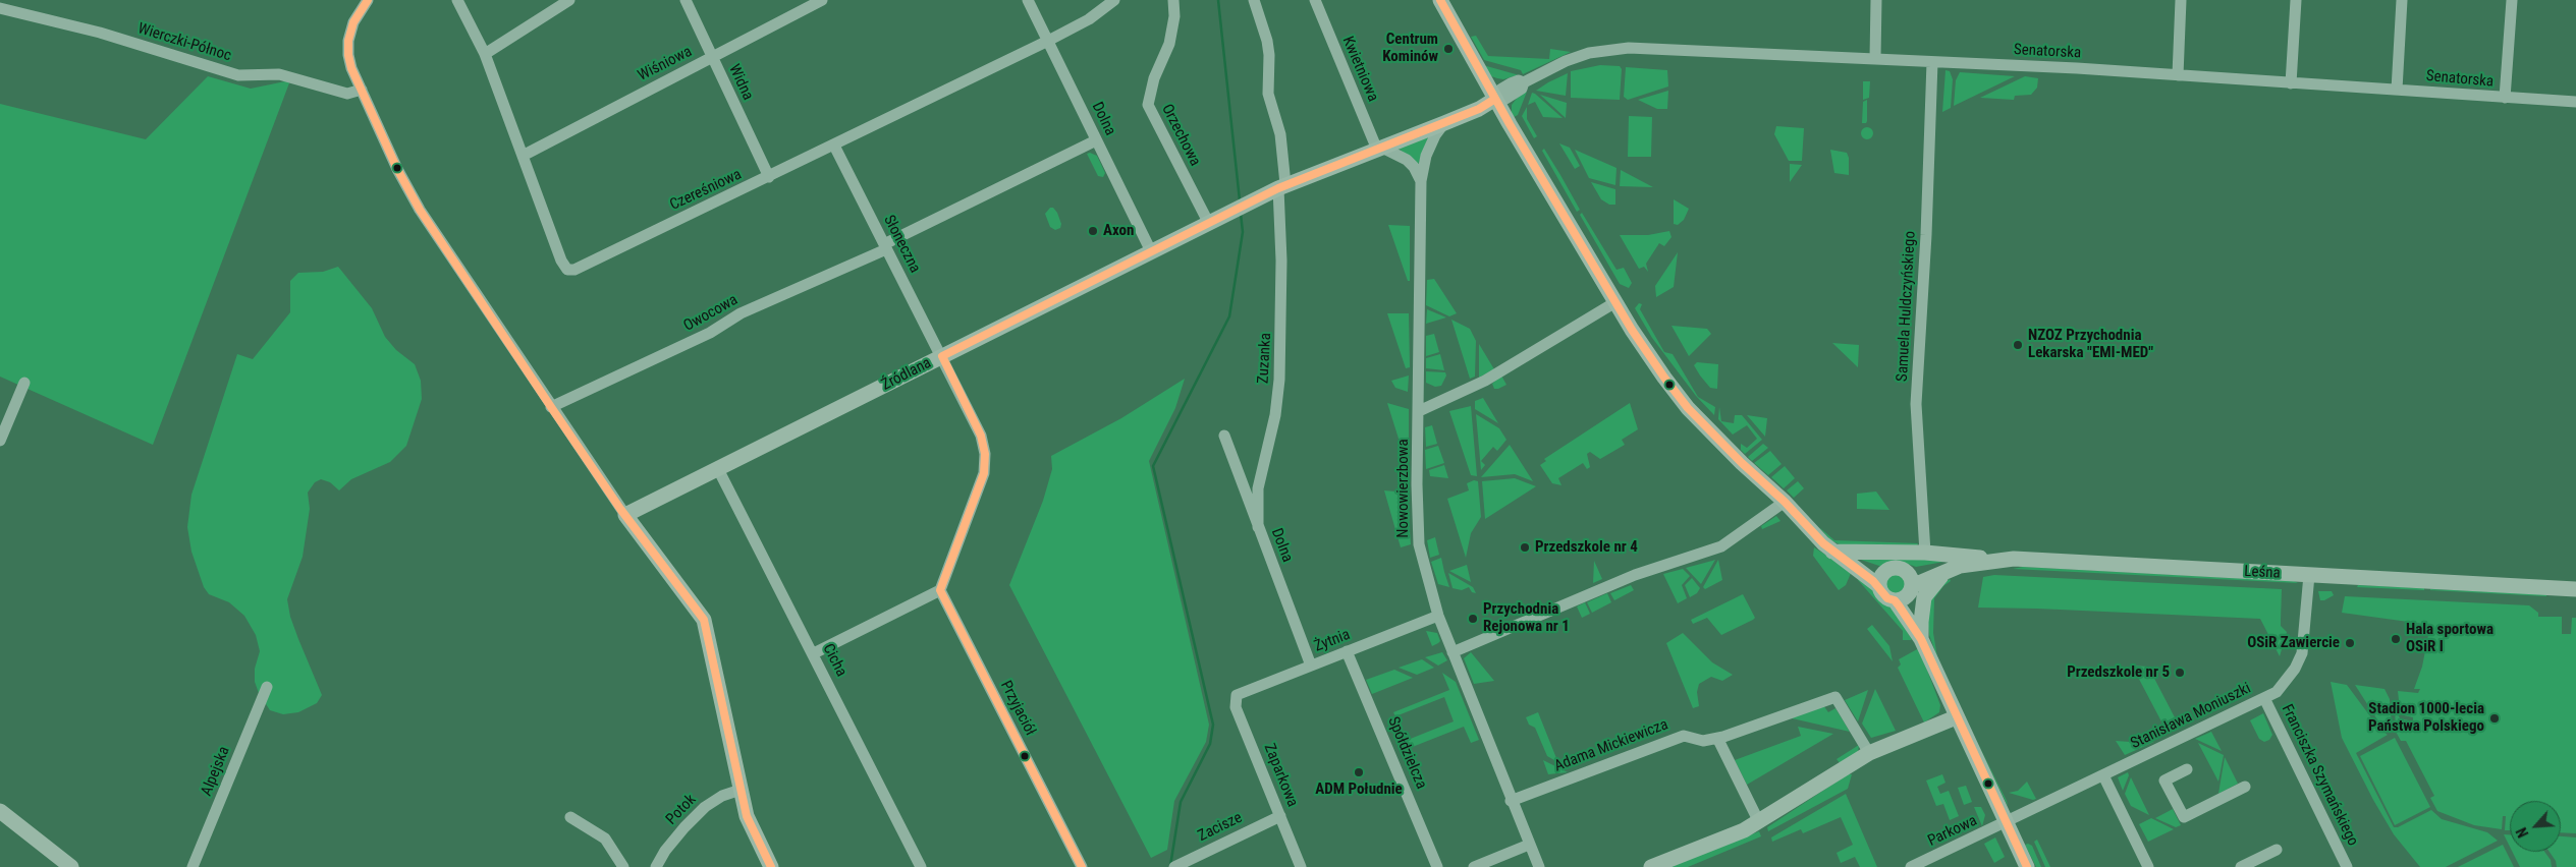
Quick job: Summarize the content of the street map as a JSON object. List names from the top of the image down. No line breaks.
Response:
{"streets":{"street":["Wierczki-Północ","Senatorska","Wiśniowa","Kwietniowa","Widna","Dolna","Orzechowa","Czereśniowa","Słoneczna","Samuela Huldczyńskiego","Owocowa","Zuzanka","Źródlana","Nowowierzbowa","Leśna","Żytnia","Cicha","Przyjaciół","Stanisława Moniuszki","Adama Mickiewicza","Spółdzielcza","Alpejska","Zaparkowa","Franciszka Szymańskiego","Potok","Zacisze","Parkowa"]},"crossings":[["Senatorska","Samuela Huldczyńskiego"],["Senatorska","Źródlana"],["Wiśniowa","Widna"],["Wiśniowa","Czereśniowa"],["Kwietniowa","Źródlana"],["Widna","Czereśniowa"],["Dolna","Czereśniowa"],["Dolna","Owocowa"],["Dolna","Zuzanka"],["Dolna","Źródlana"],["Dolna","Żytnia"],["Orzechowa","Źródlana"],["Czereśniowa","Słoneczna"],["Słoneczna","Owocowa"],["Słoneczna","Źródlana"],["Zuzanka","Źródlana"],["Źródlana","Nowowierzbowa"],["Źródlana","Cicha"],["Nowowierzbowa","Żytnia"],["Nowowierzbowa","Adama Mickiewicza"],["Leśna","Stanisława Moniuszki"],["Żytnia","Spółdzielcza"],["Żytnia","Zaparkowa"],["Stanisława Moniuszki","Franciszka Szymańskiego"],["Stanisława Moniuszki","Parkowa"],["Zaparkowa","Zacisze"]],"places":["Centrum Kominów","Axon","NZOZ Przychodnia Lekarska \"EMI-MED\"","Przedszkole nr 4","Przychodnia Rejonowa nr 1","Hala sportowa OSiR I","OSiR Zawiercie","Przedszkole nr 5","Stadion 1000-lecia Państwa Polskiego","ADM Południe"],"north":"bottom left"}
